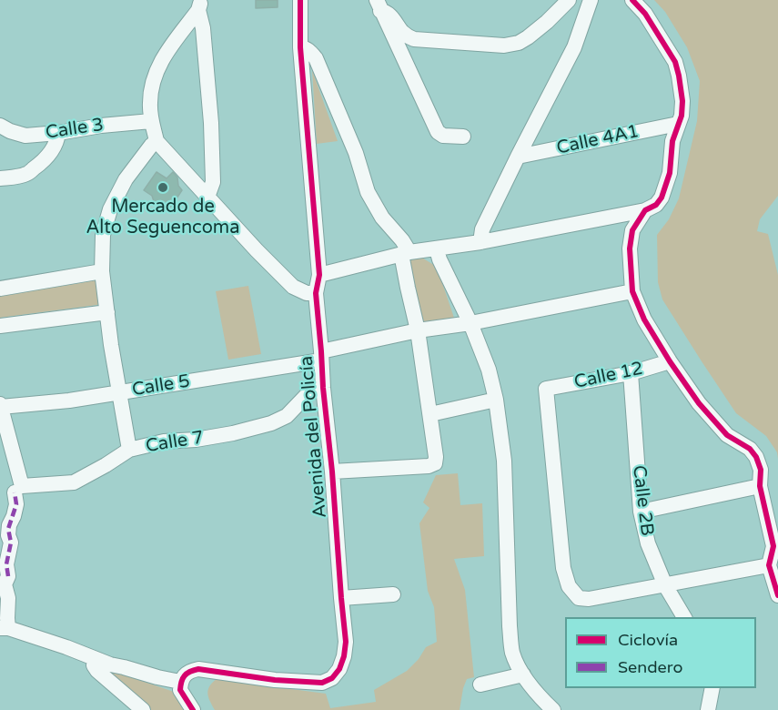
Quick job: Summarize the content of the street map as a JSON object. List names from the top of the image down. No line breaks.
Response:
{"streets":{"street":["Calle 3","Calle 4A1","Calle 12","Calle 5","Avenida del Policía","Calle 7","Calle 2B"]},"crossings":[["Calle 12","Calle 2B"],["Calle 5","Avenida del Policía"],["Avenida del Policía","Calle 7"]],"places":["Mercado de Alto Seguencoma"],"legend":["Ciclovía","Sendero"]}
